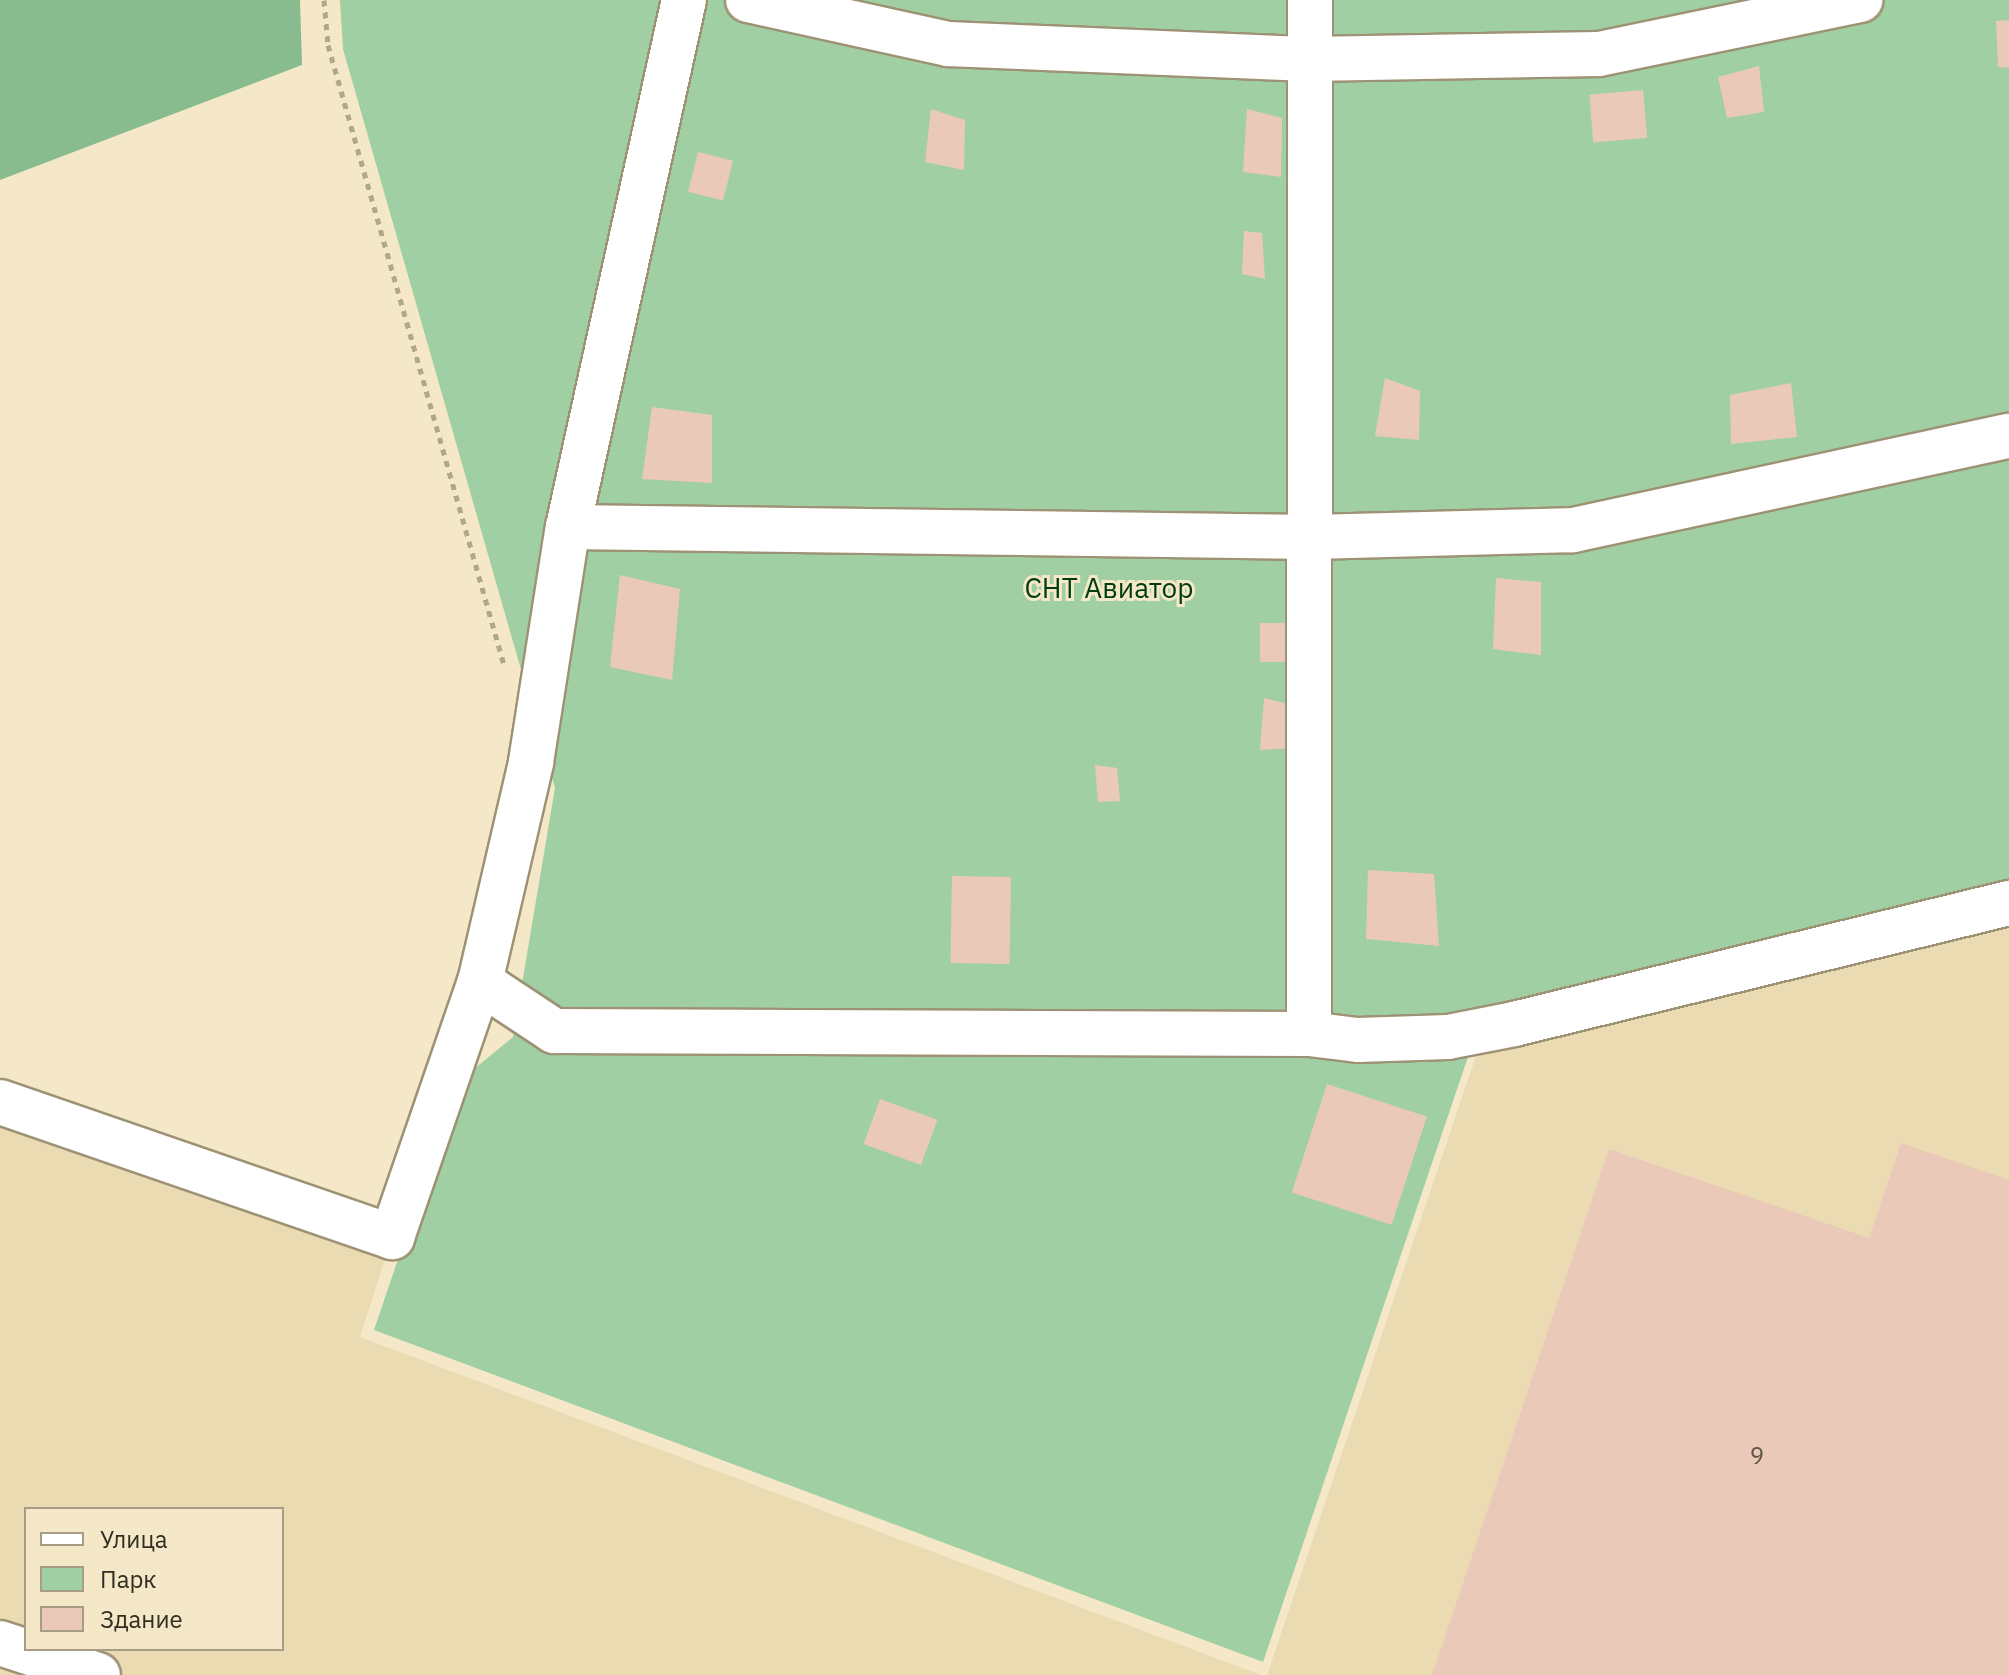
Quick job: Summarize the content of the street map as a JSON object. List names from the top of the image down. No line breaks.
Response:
{"parks":["СНТ Авиатор"],"house_numbers":["9"],"legend":["Улица","Парк","Здание"]}
